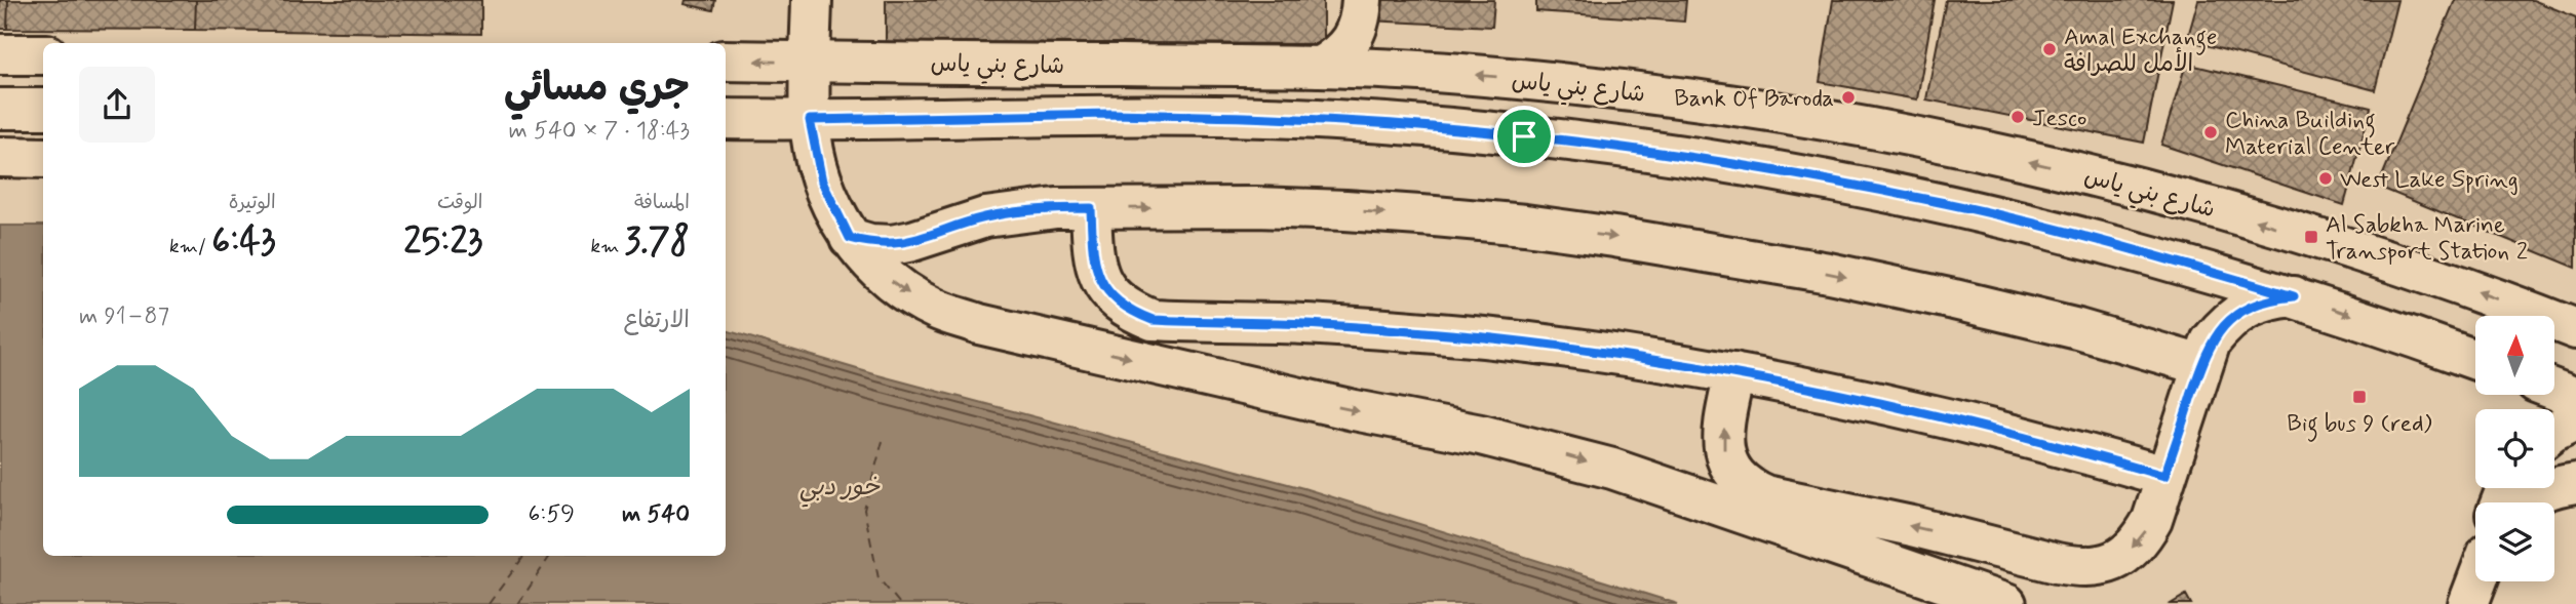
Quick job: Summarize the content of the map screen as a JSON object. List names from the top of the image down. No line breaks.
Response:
{"streets":{"main road":["شارع بني ياس"]},"water":["خور دبي"],"places":{"other":["Amal Exchange الأمل للصرافة","Bank Of Baroda","Jesco","China Building Material Center","West Lake Spring"],"transit":["Al Sabkha Marine Transport Station 2","Big bus 9 (red)"]},"north":"top","page":{"heading":["جري مسائي","18:43 · 7 × 540 m"],"stats":[["المسافة","3.78 km"],["الوقت","25:23"],["الوتيرة","6:43 /km"]],"chart":["الارتفاع","87–91 m"],"list":[{"name":"540 m","note":"6:59"}]}}
